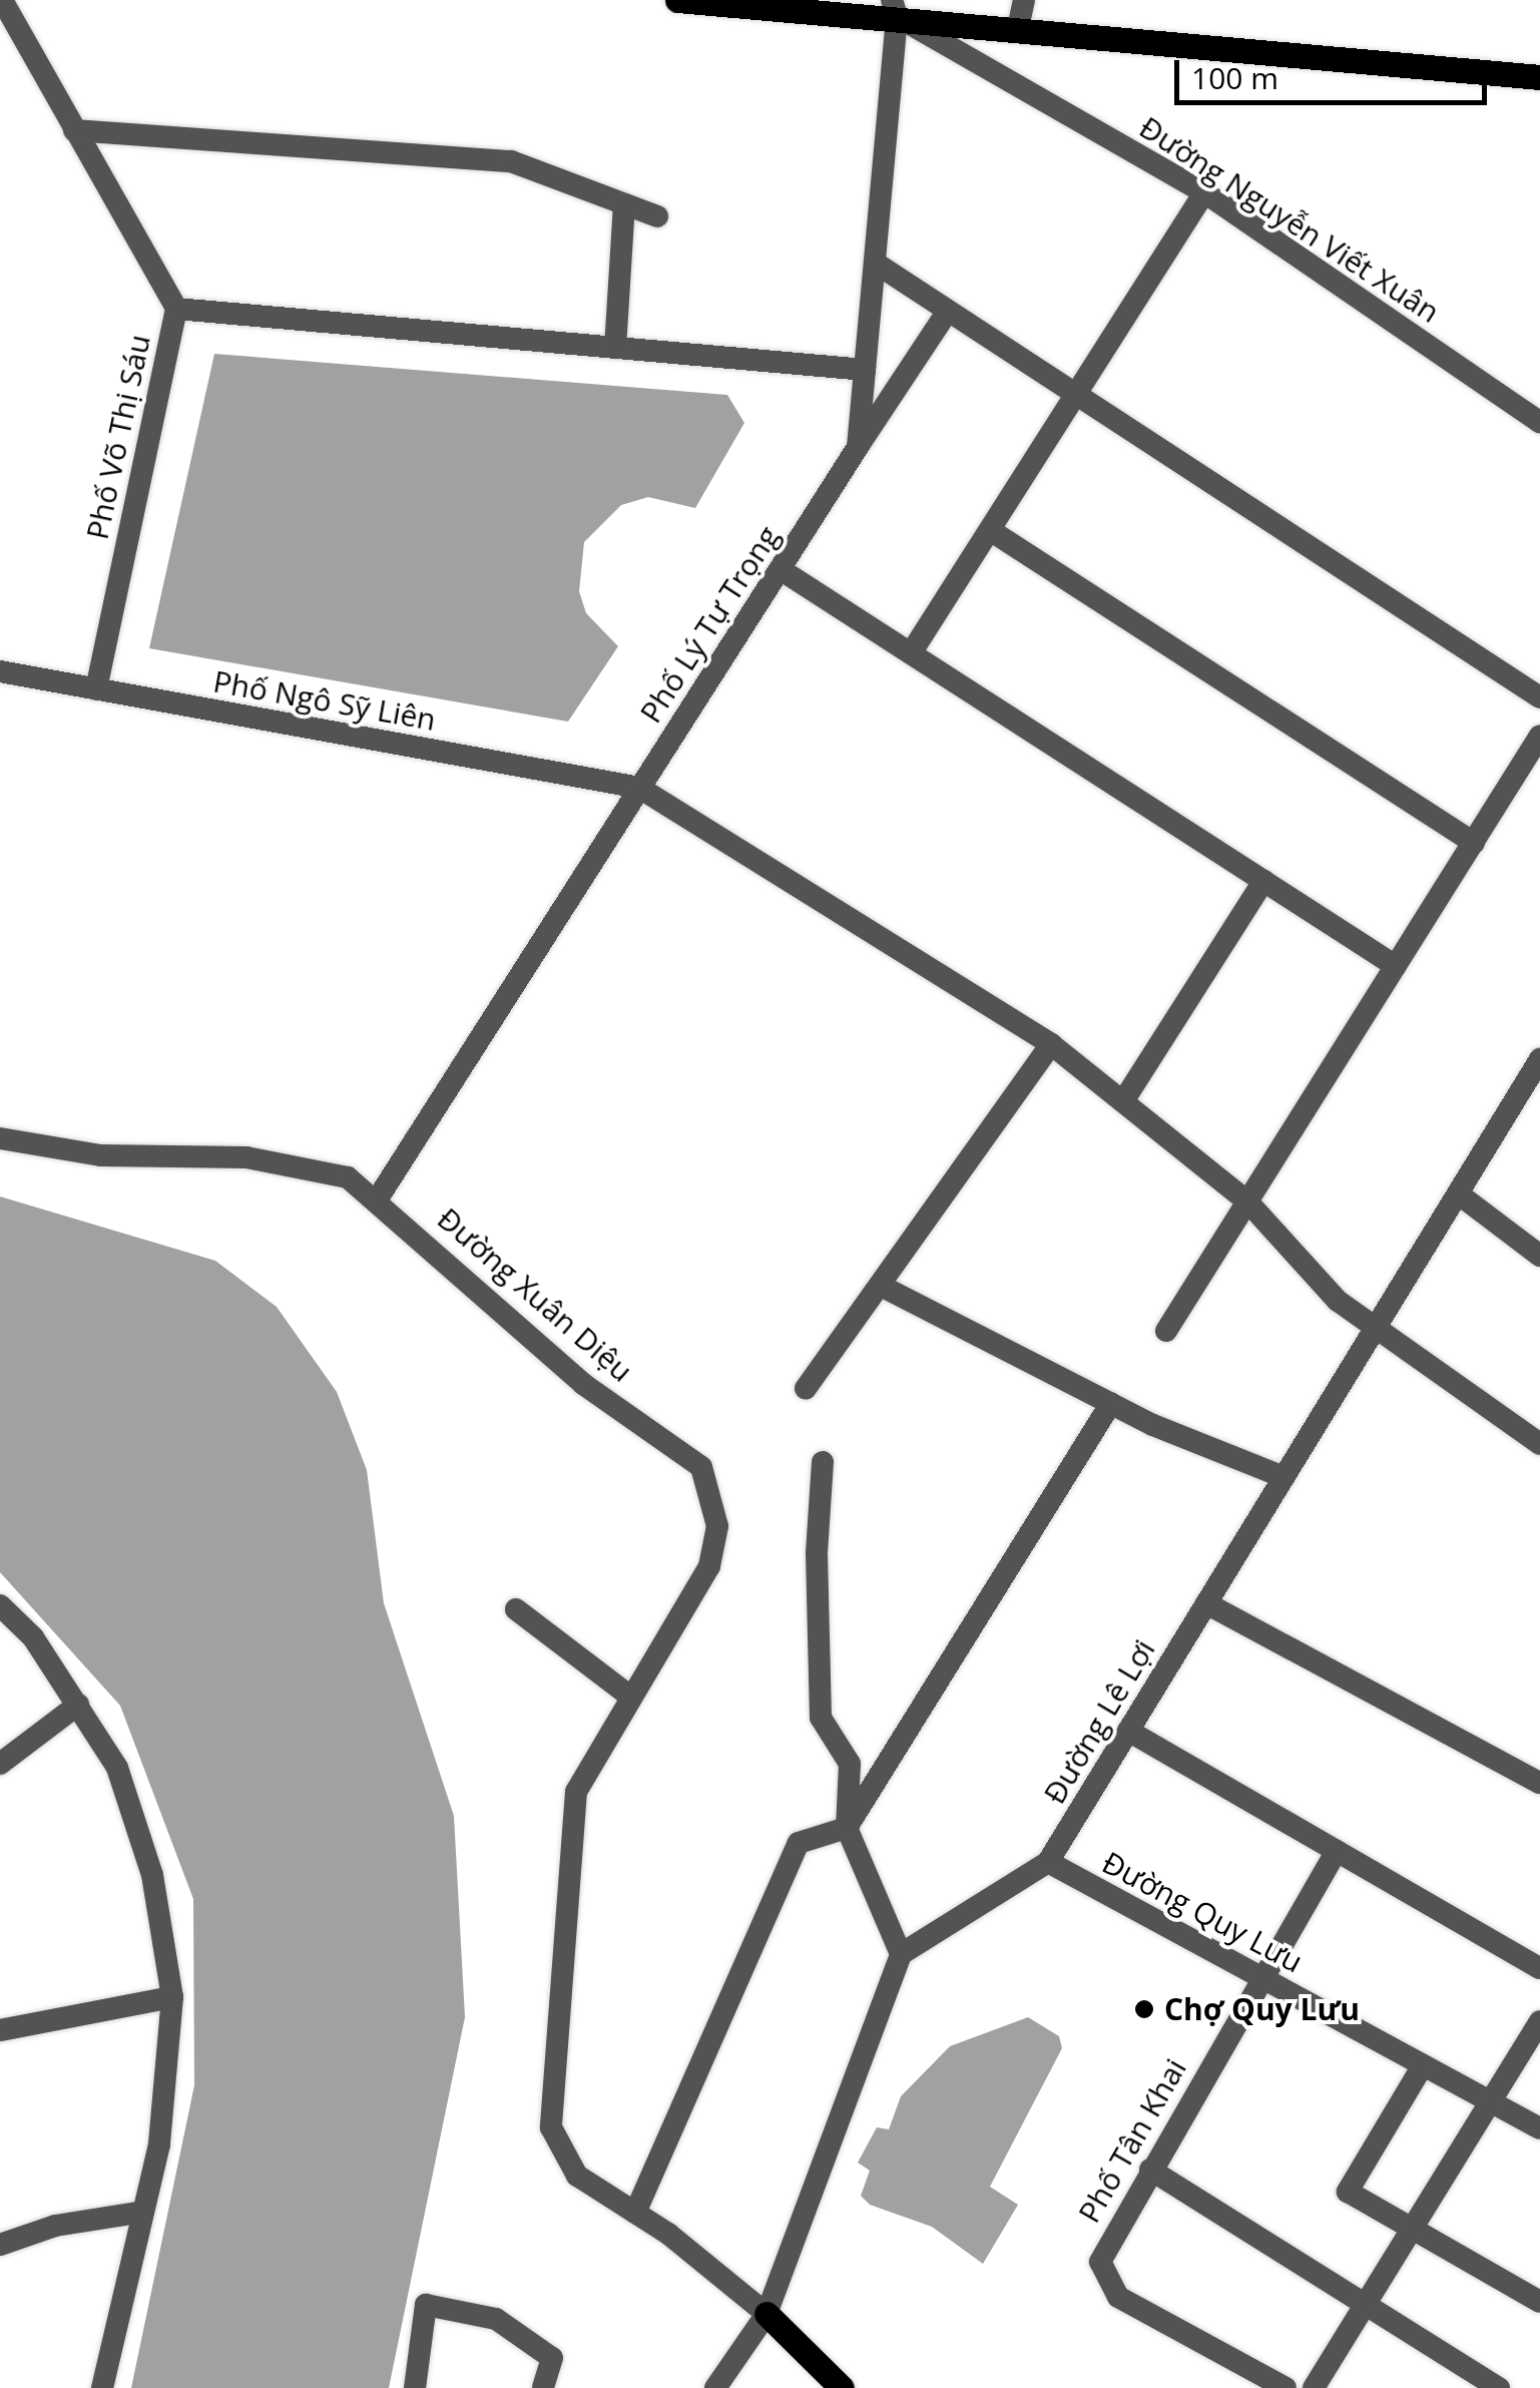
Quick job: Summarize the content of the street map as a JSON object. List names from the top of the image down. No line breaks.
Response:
{"streets":{"street":["Đường Nguyễn Viết Xuân","Phố Võ Thị Sáu","Phố Lý Tự Trọng","Phố Ngô Sỹ Liên","Đường Xuân Diệu","Đường Lê Lợi","Đường Quy Lưu","Phố Tân Khai"]},"crossings":[["Đường Nguyễn Viết Xuân","Phố Lý Tự Trọng"],["Phố Võ Thị Sáu","Phố Ngô Sỹ Liên"],["Phố Lý Tự Trọng","Phố Ngô Sỹ Liên"],["Phố Lý Tự Trọng","Đường Xuân Diệu"],["Đường Lê Lợi","Đường Quy Lưu"],["Đường Quy Lưu","Phố Tân Khai"]],"places":["Chợ Quy Lưu"],"scale_bar":"100 m"}
